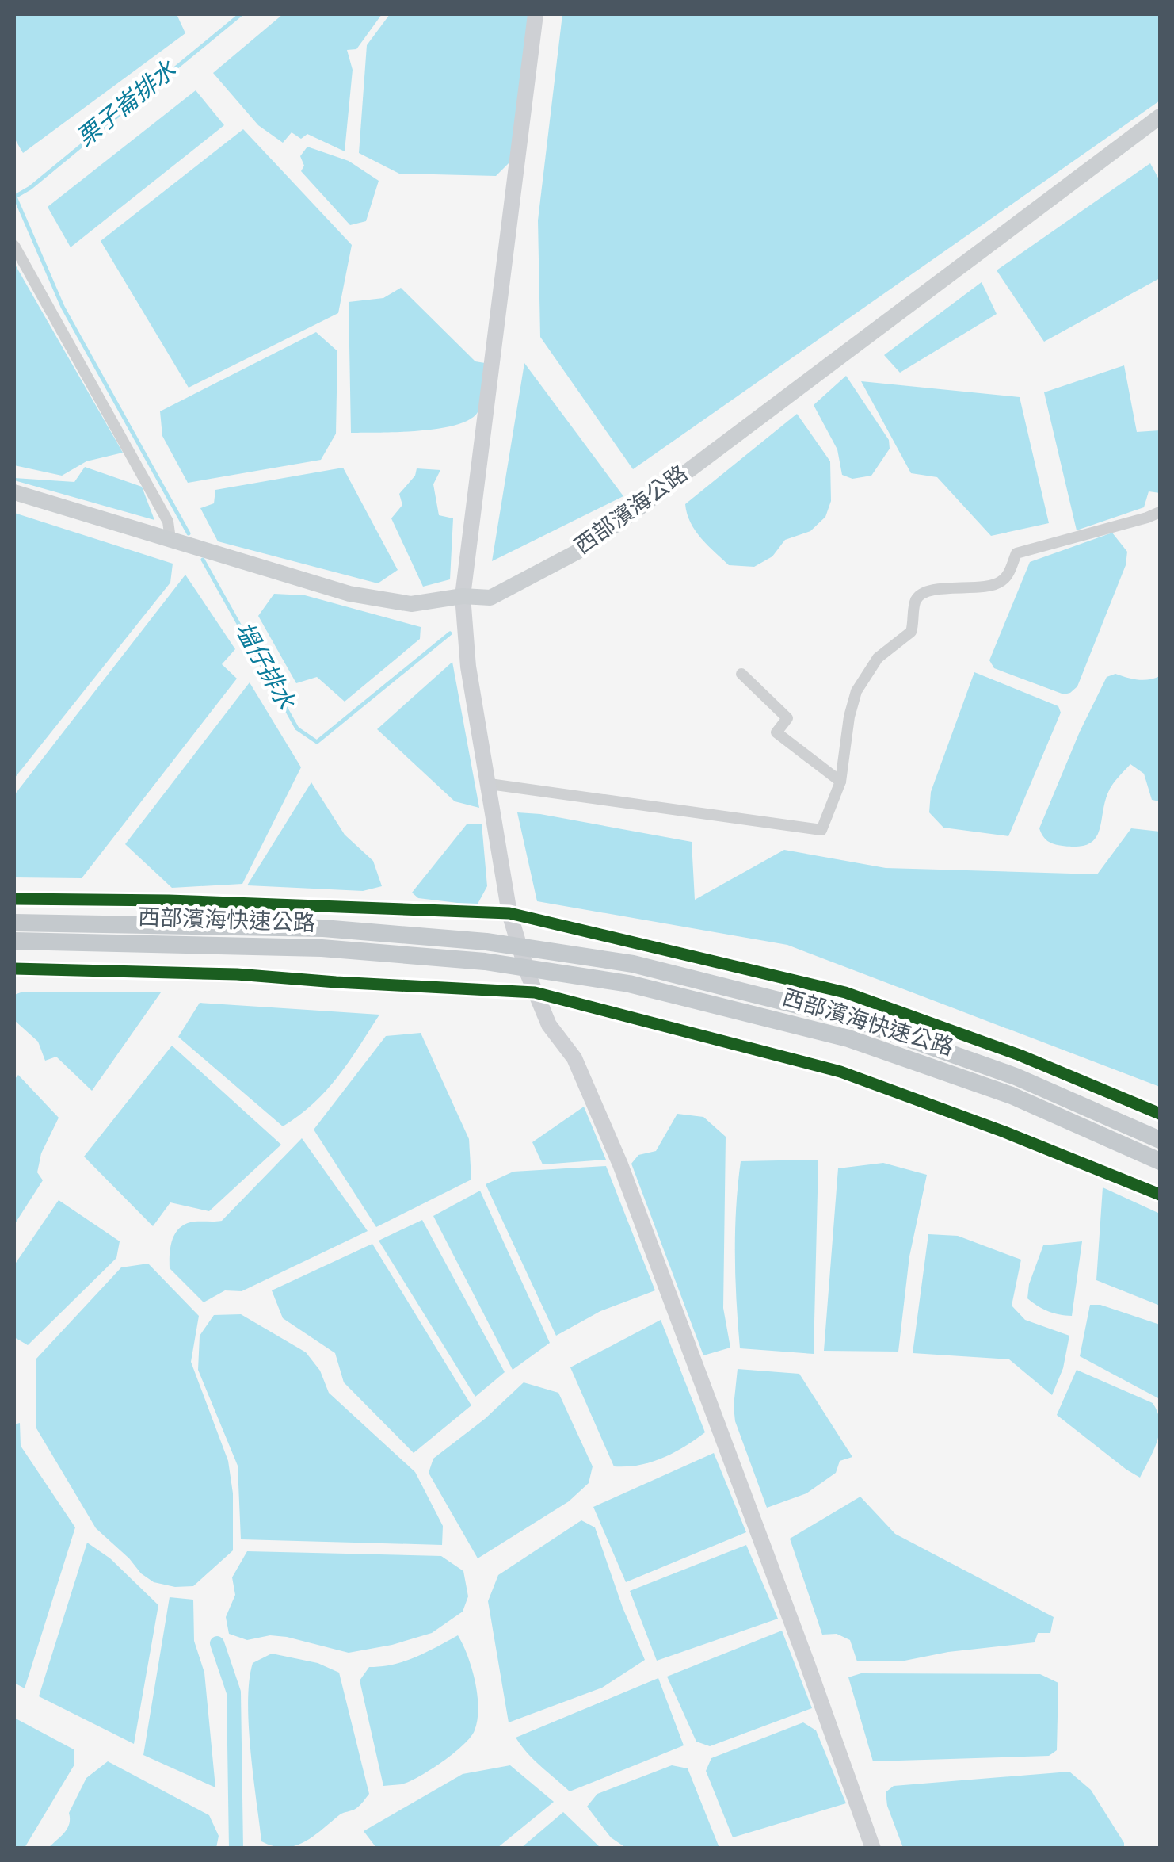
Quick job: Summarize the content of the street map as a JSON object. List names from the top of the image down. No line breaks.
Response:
{"streets":{"highway":["西部濱海快速公路"],"main road":["西部濱海公路"]},"water":["栗子崙排水","塭仔排水"]}
